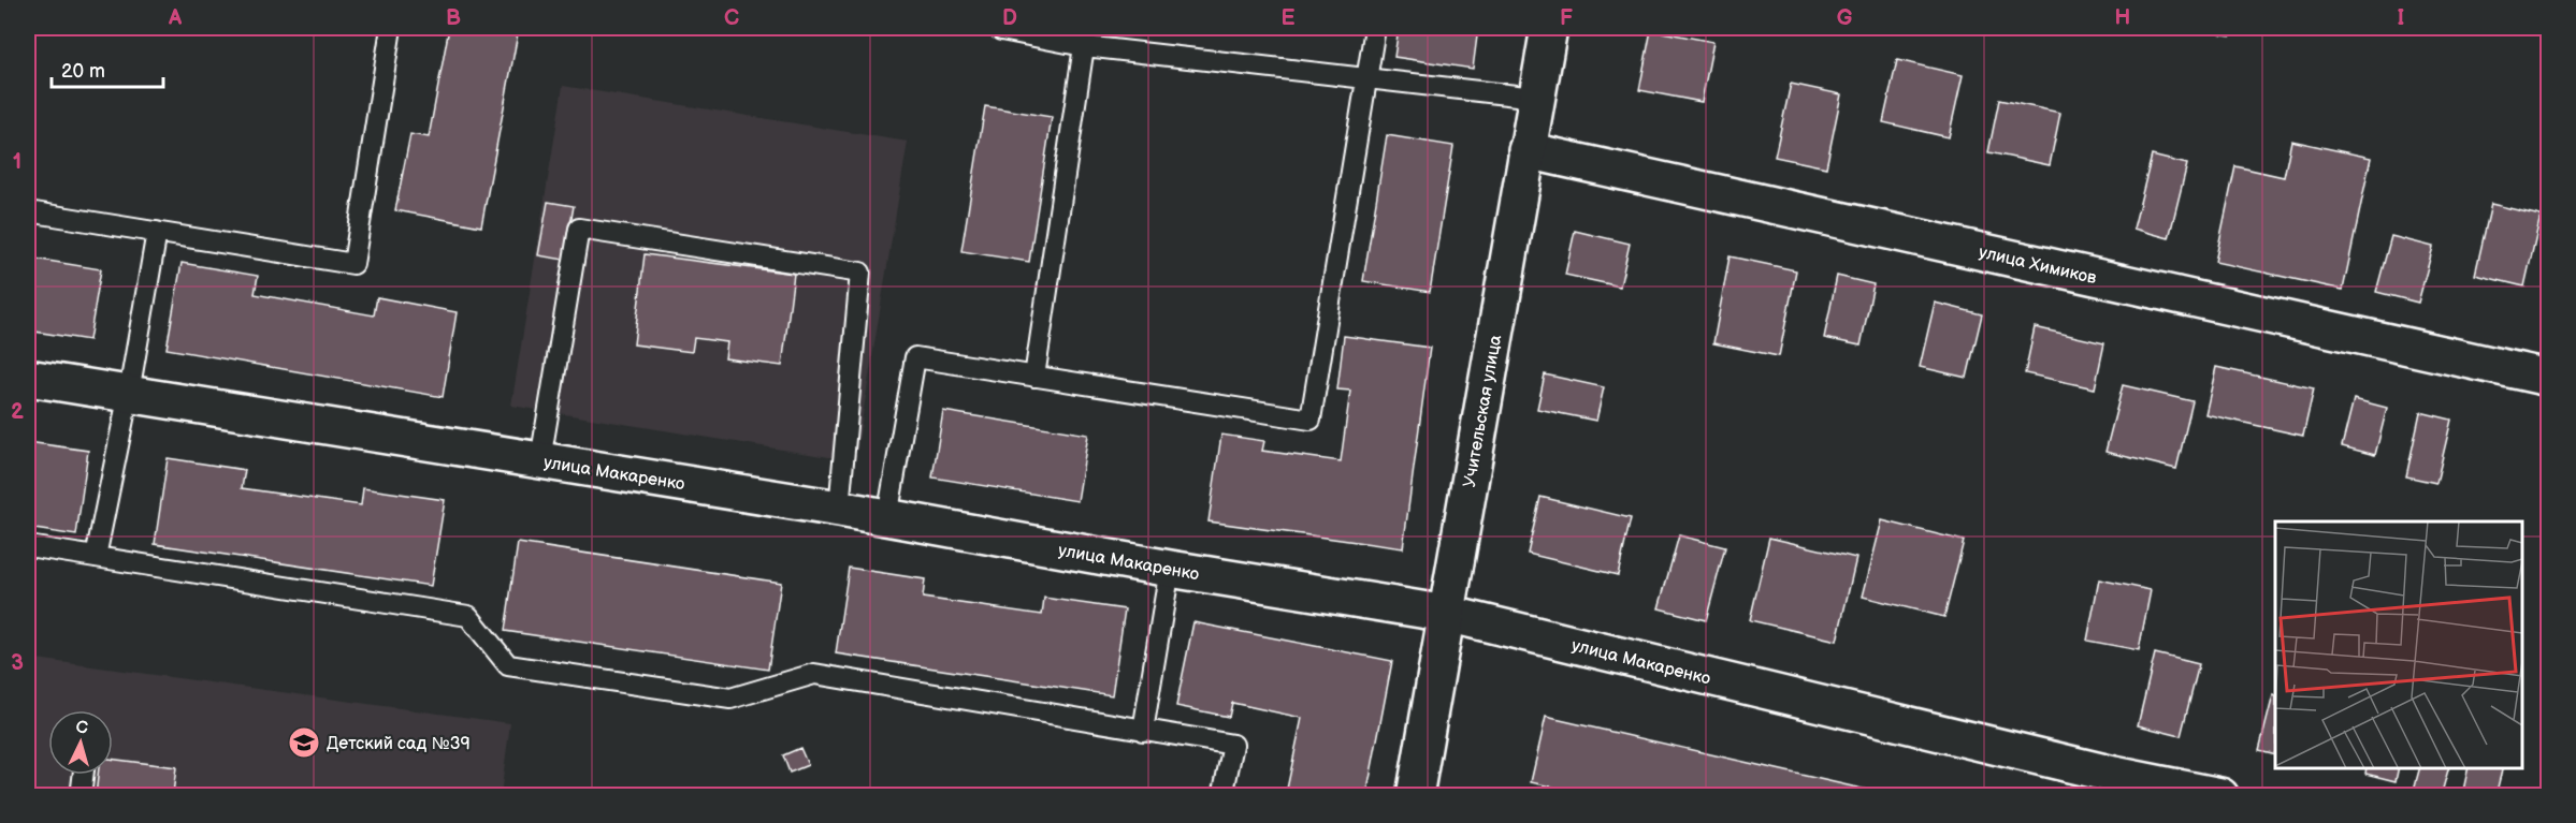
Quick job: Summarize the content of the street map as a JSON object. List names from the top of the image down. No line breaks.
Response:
{"streets":{"street":["улица Химиков","Учительская улица","улица Макаренко"]},"crossings":[["улица Химиков","Учительская улица"],["Учительская улица","улица Макаренко"]],"places":{"school or university":["Детский сад №39"]},"scale_bar":"20 m","north":"top","grid":{"columns":["A","B","C","D","E","F","G","H","I"],"rows":["1","2","3"]}}
